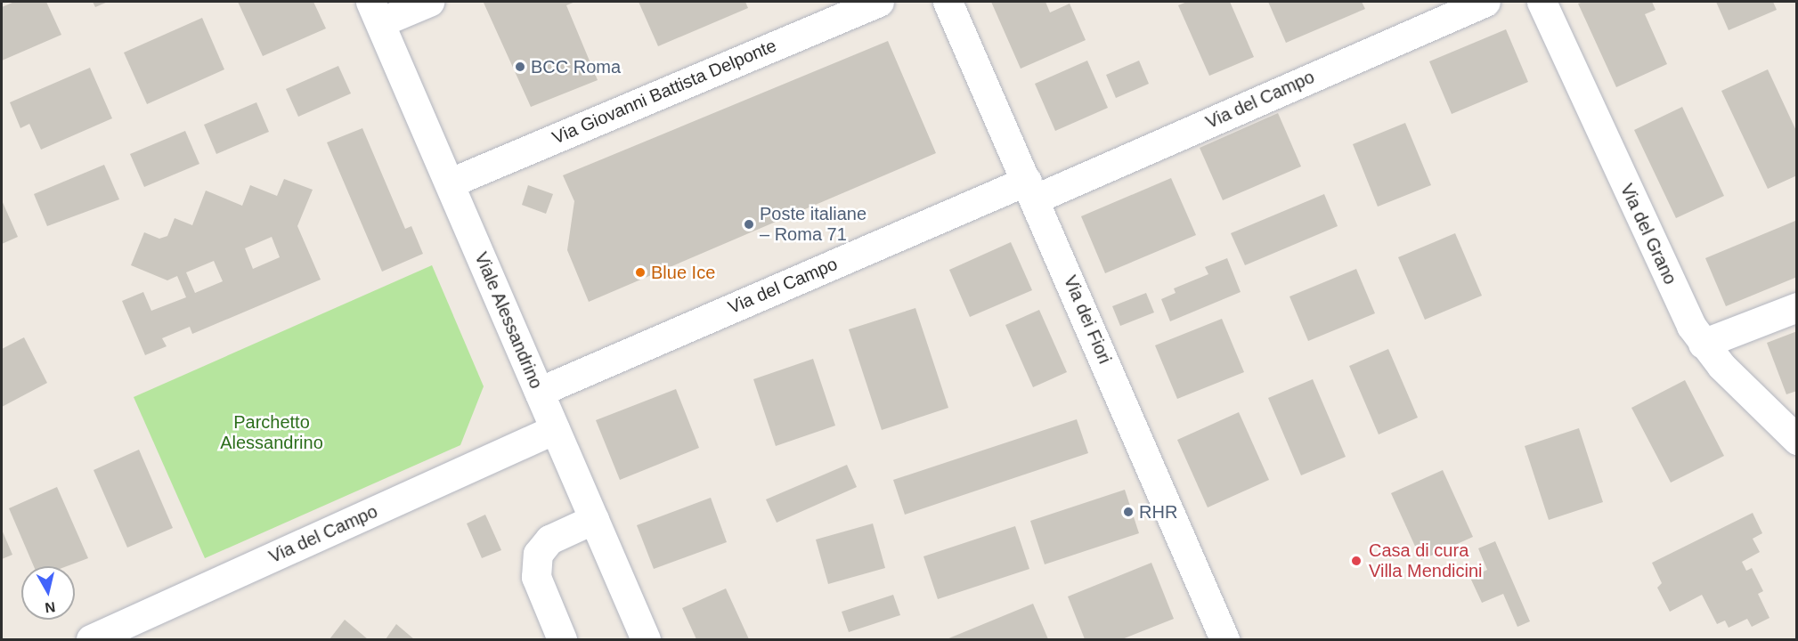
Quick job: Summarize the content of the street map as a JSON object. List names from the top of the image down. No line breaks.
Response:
{"streets":{"street":["Via Giovanni Battista Delponte","Via del Campo","Via del Grano","Via dei Fiori","Viale Alessandrino"]},"crossings":[["Via Giovanni Battista Delponte","Viale Alessandrino"],["Via del Campo","Via dei Fiori"],["Via del Campo","Viale Alessandrino"]],"parks":["Parchetto Alessandrino"],"places":["BCC Roma","Poste italiane – Roma 71","Blue Ice","RHR","Casa di cura Villa Mendicini"],"north":"bottom"}
